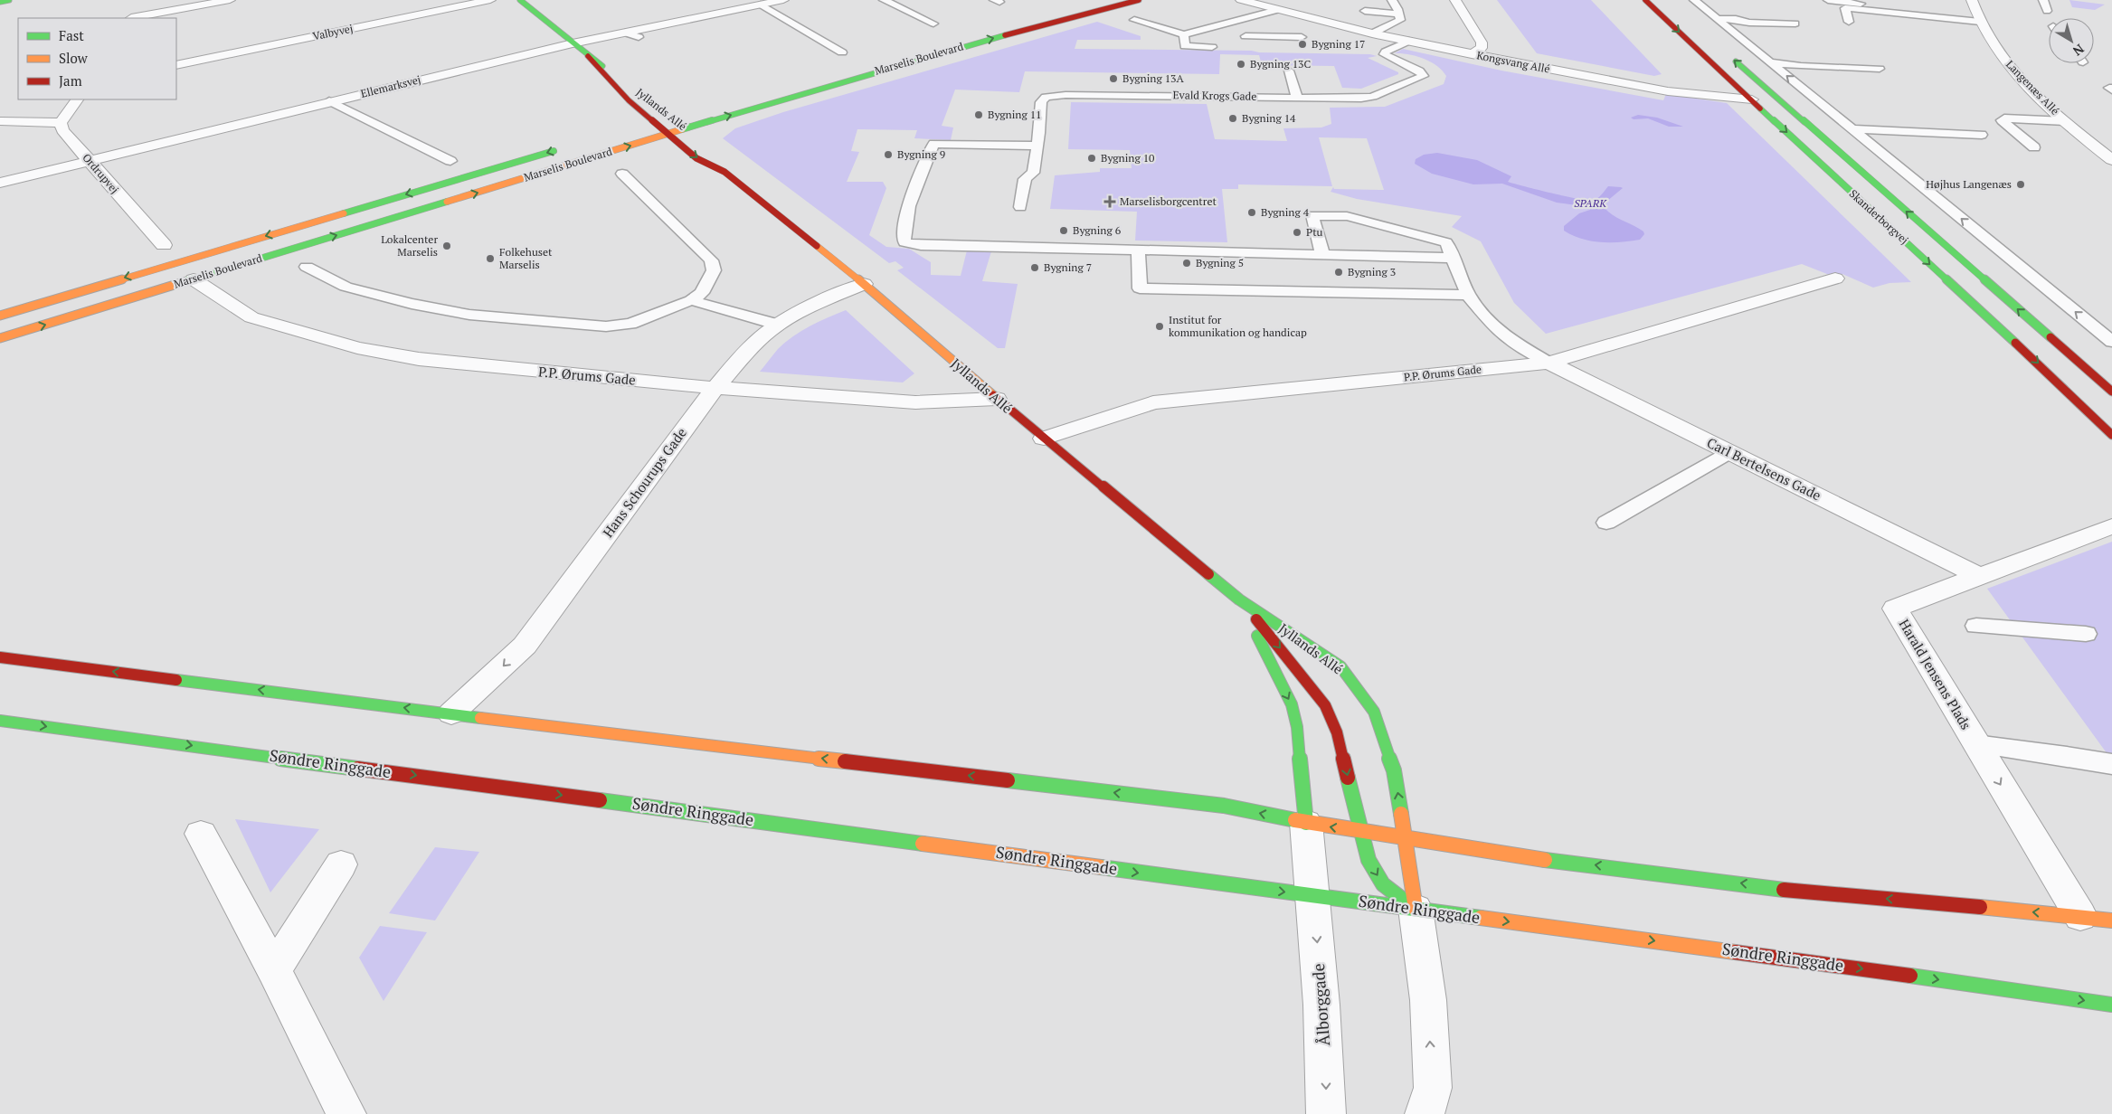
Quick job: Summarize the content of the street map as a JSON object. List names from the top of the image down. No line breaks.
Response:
{"streets":{"street":["Valbyvej","Marselis Boulevard","Kongsvang Allé","Ellemarksvej","Langenæs Allé","Jyllands Allé","Ordrupvej","Skanderborgvej","P.P. Ørums Gade","Carl Bertelsens Gade","Hans Schourups Gade","Harald Jensens Plads","Søndre Ringgade","Ålborggade"],"lane":["Evald Krogs Gade"]},"crossings":[["Marselis Boulevard","Jyllands Allé"],["Marselis Boulevard","P.P. Ørums Gade"],["Kongsvang Allé","Evald Krogs Gade"],["Kongsvang Allé","Skanderborgvej"],["Ellemarksvej","Jyllands Allé"],["Ellemarksvej","Ordrupvej"],["Jyllands Allé","P.P. Ørums Gade"],["Jyllands Allé","Hans Schourups Gade"],["Jyllands Allé","Søndre Ringgade"],["Jyllands Allé","Ålborggade"],["P.P. Ørums Gade","Carl Bertelsens Gade"],["P.P. Ørums Gade","Hans Schourups Gade"],["Carl Bertelsens Gade","Harald Jensens Plads"],["Søndre Ringgade","Ålborggade"]],"one_way":["Hans Schourups Gade"],"parks":["SPARK"],"places":{"other":["Bygning 17","Bygning 13C","Bygning 13A","Bygning 11","Bygning 14","Bygning 9","Bygning 10","Højhus Langenæs","Bygning 4","Bygning 6","Ptu","Lokalcenter Marselis","Folkehuset Marselis","Bygning 5","Bygning 7","Bygning 3","Institut for kommunikation og handicap"],"health":["Marselisborgcentret"]},"legend":["Fast","Slow","Jam"],"north":"bottom right"}
